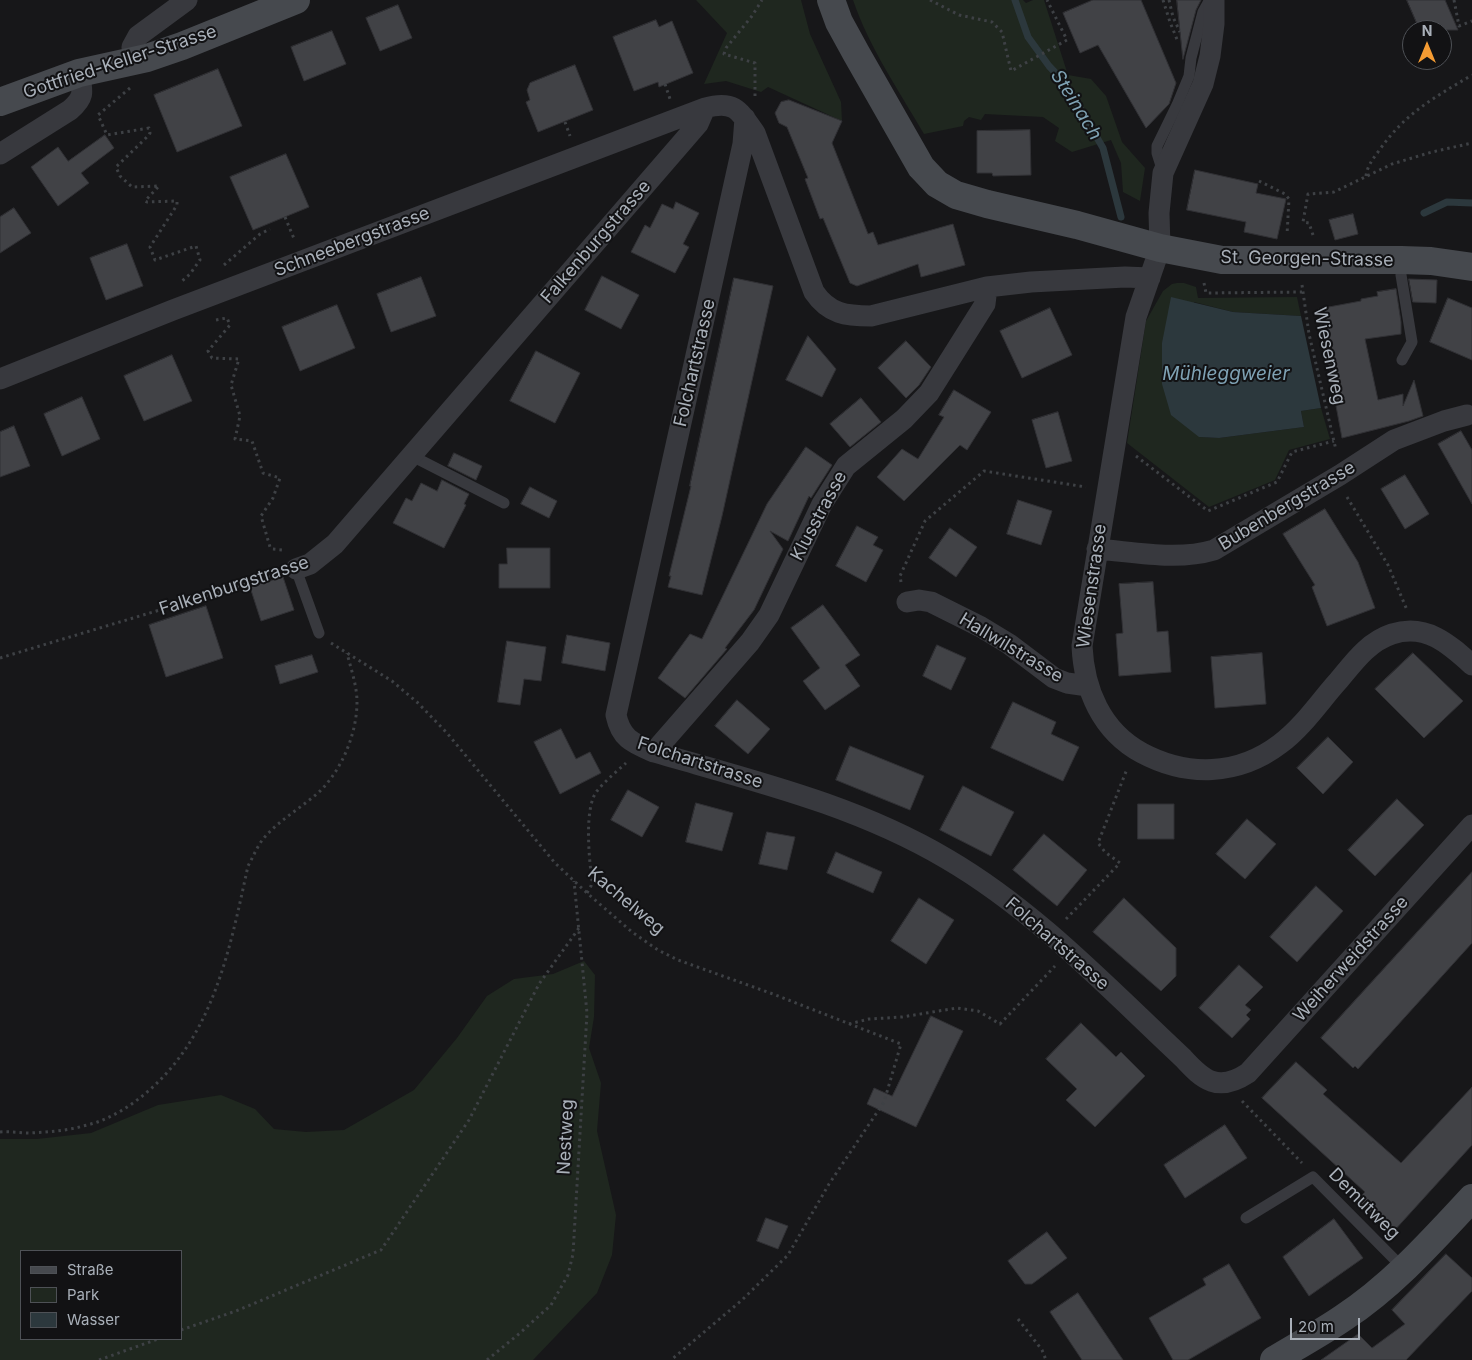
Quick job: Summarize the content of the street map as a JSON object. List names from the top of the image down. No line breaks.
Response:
{"streets":{"street":["Gottfried-Keller-Strasse","Schneebergstrasse","Falkenburgstrasse","St. Georgen-Strasse","Folchartstrasse","Bubenbergstrasse","Klusstrasse","Wiesenstrasse","Hallwilstrasse","Weiherweidstrasse"],"lane":["Demutweg"],"path":["Wiesenweg","Kachelweg","Nestweg"]},"crossings":[["Schneebergstrasse","Falkenburgstrasse"],["St. Georgen-Strasse","Wiesenstrasse"],["Folchartstrasse","Klusstrasse"],["Folchartstrasse","Weiherweidstrasse"],["Bubenbergstrasse","Wiesenstrasse"],["Wiesenstrasse","Hallwilstrasse"],["Kachelweg","Nestweg"]],"water":["Steinach","Mühleggweier"],"legend":["Straße","Park","Wasser"],"scale_bar":"20 m","north":"top"}
